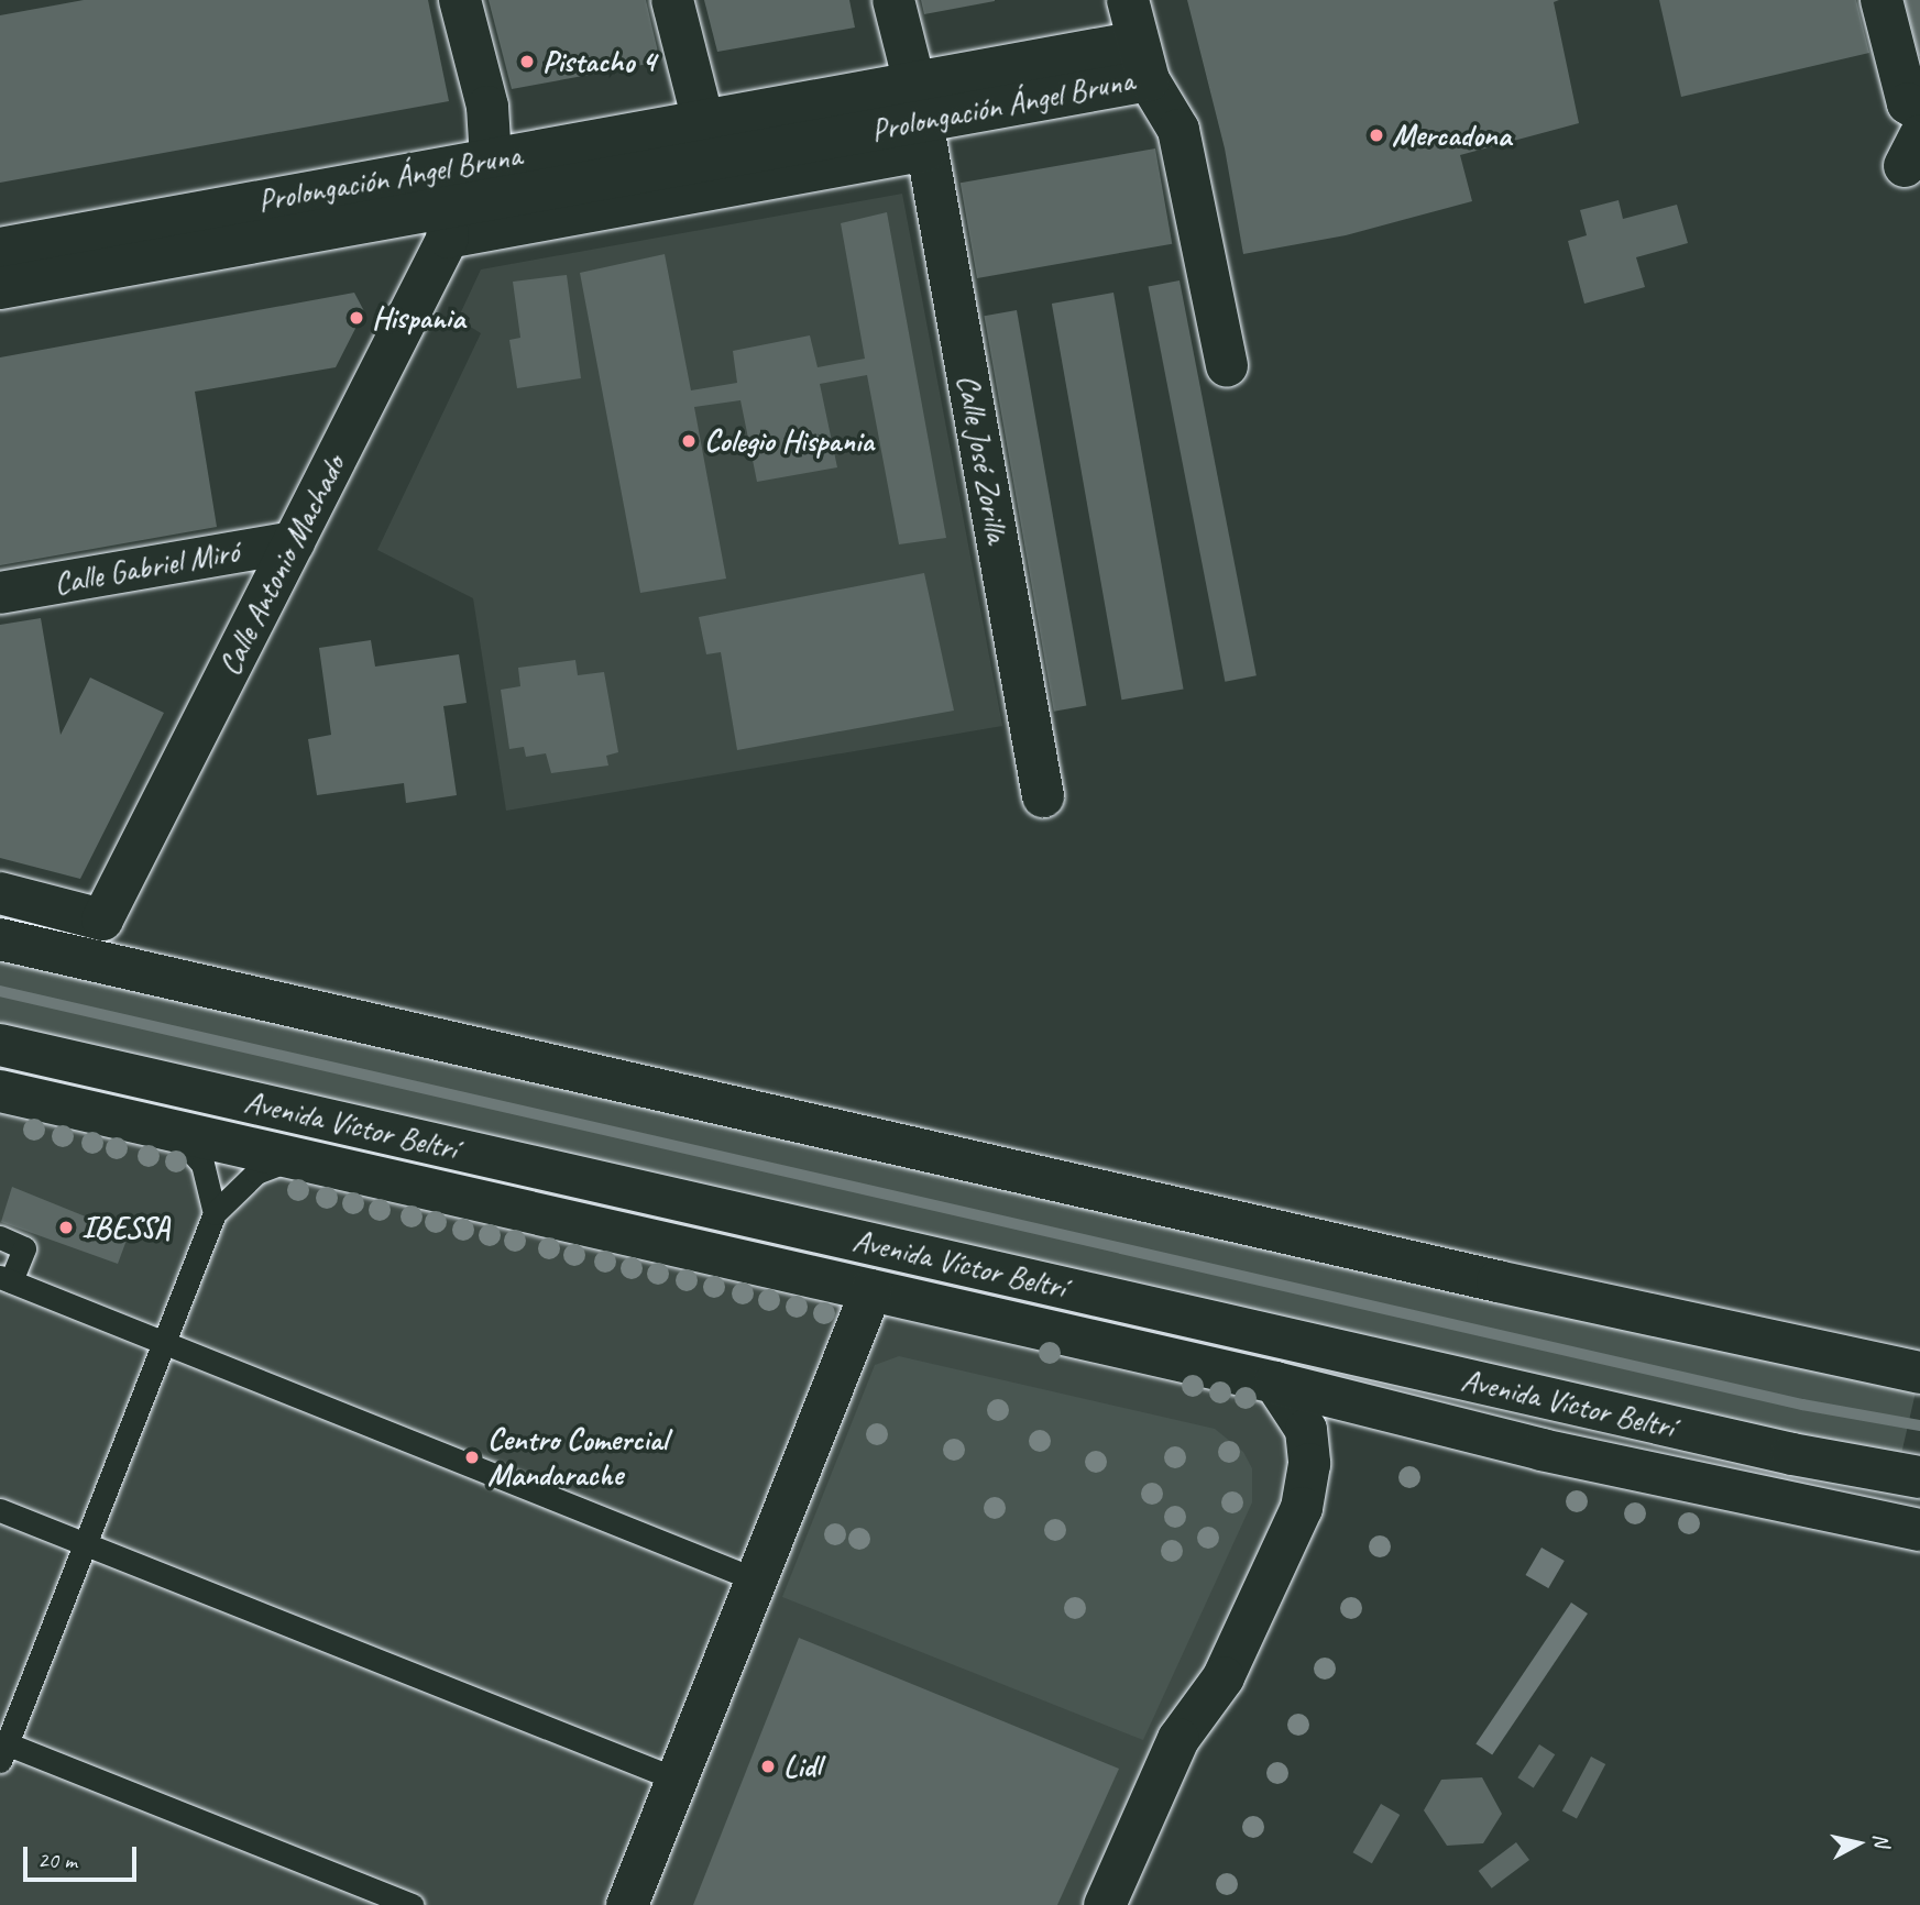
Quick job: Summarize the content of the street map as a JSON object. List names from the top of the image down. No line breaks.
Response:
{"streets":{"street":["Prolongación Ángel Bruna","Calle José Zorilla","Calle Antonio Machado","Calle Gabriel Miró","Avenida Víctor Beltrí"]},"crossings":[["Prolongación Ángel Bruna","Calle José Zorilla"],["Prolongación Ángel Bruna","Calle Antonio Machado"],["Calle Antonio Machado","Calle Gabriel Miró"]],"places":["Pistacho 4","Mercadona","Hispania","Colegio Hispania","IBESSA","Centro Comercial Mandarache","Lidl"],"scale_bar":"20 m","north":"right"}
